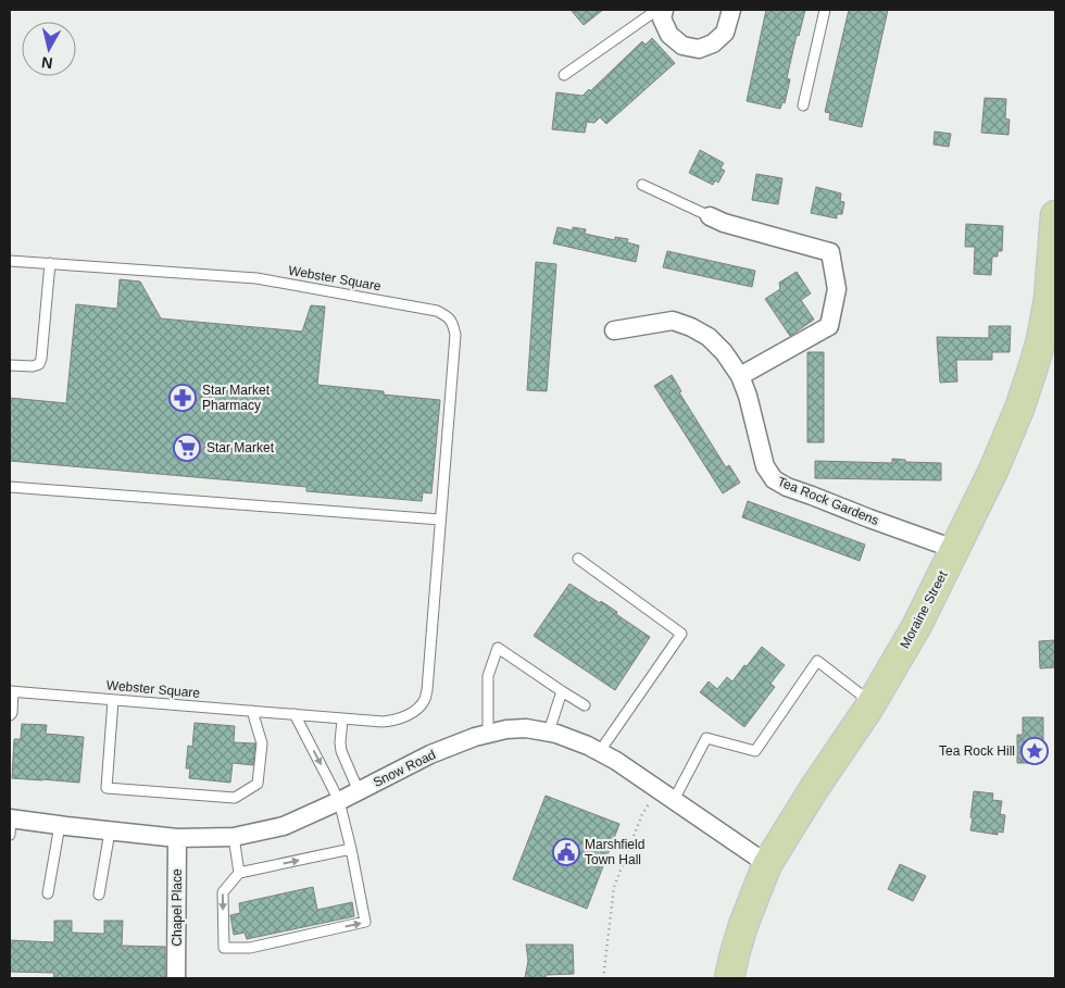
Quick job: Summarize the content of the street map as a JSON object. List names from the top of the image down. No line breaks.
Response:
{"streets":{"main road":["Moraine Street"],"street":["Tea Rock Gardens","Snow Road","Chapel Place"],"lane":["Webster Square"]},"crossings":[["Tea Rock Gardens","Moraine Street"],["Moraine Street","Snow Road"],["Snow Road","Chapel Place"]],"places":{"pharmacy":["Star Market Pharmacy"],"supermarket":["Star Market"],"place":["Tea Rock Hill"],"public building":["Marshfield Town Hall"]},"north":"bottom"}
